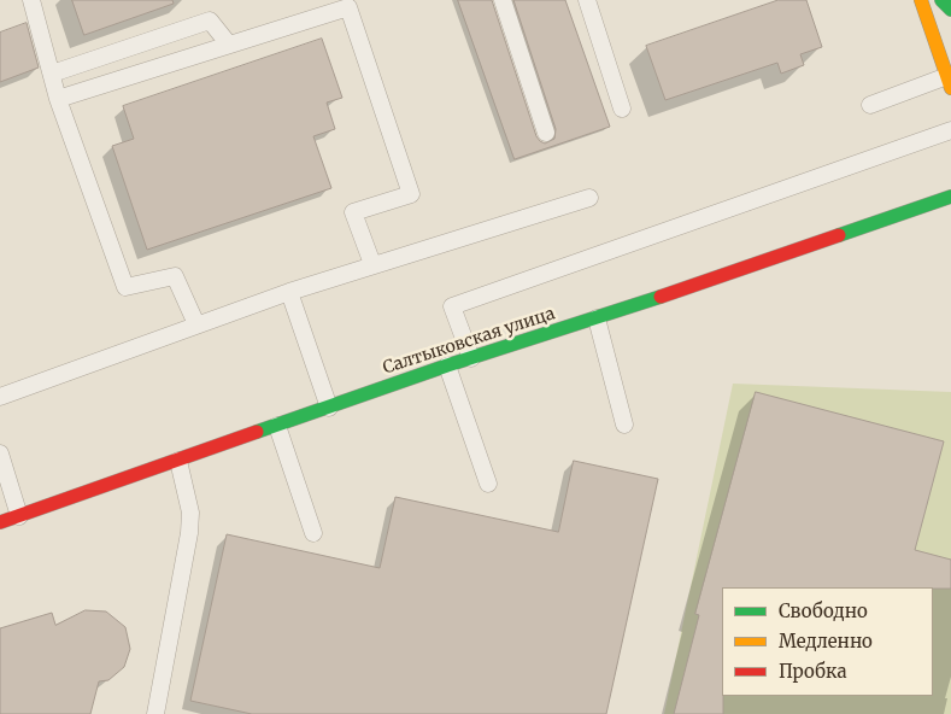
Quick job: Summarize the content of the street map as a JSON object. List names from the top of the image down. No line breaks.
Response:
{"streets":{"street":["Салтыковская улица"]},"legend":["Свободно","Медленно","Пробка"]}
